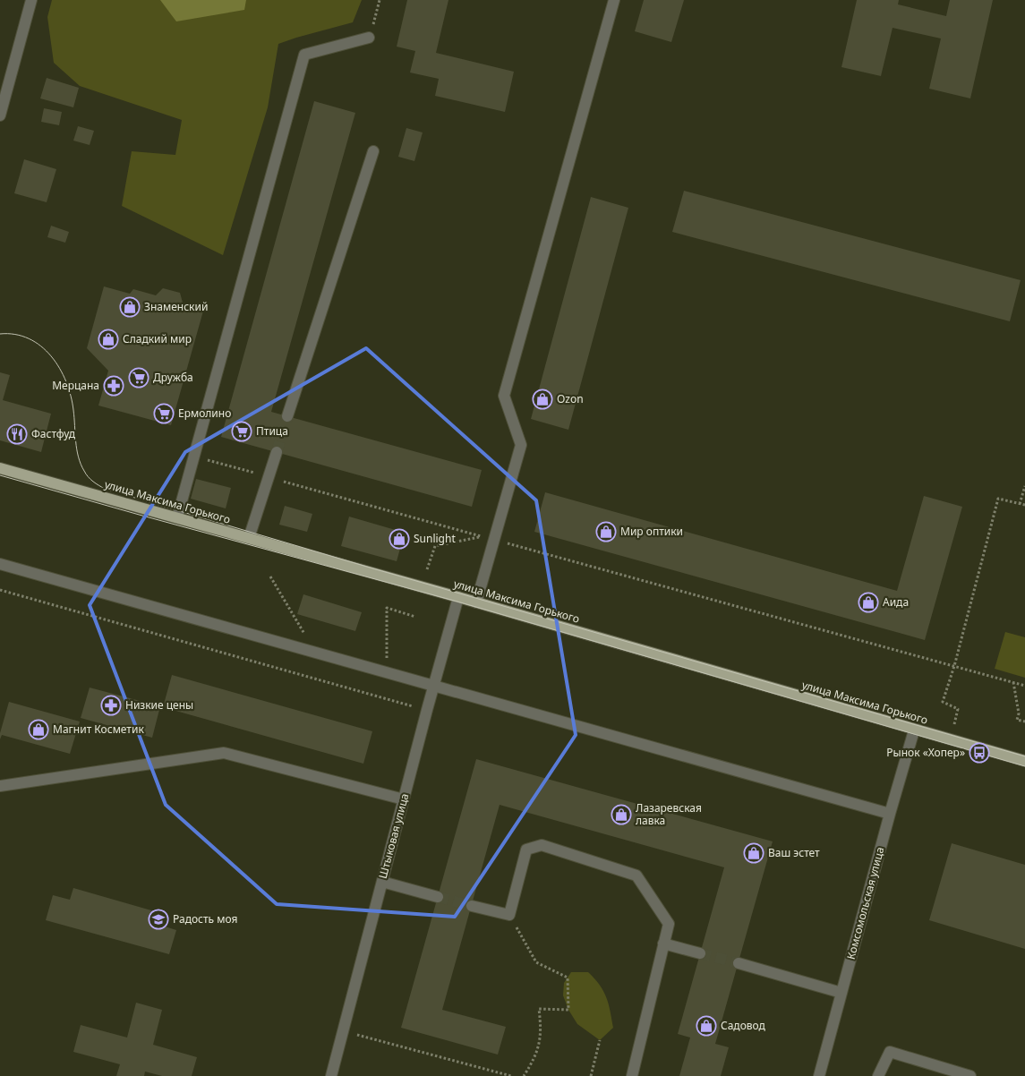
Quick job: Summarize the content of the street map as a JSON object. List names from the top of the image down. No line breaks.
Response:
{"streets":{"main road":["улица Максима Горького"],"street":["Штыковая улица","Комсомольская улица"]},"crossings":[["улица Максима Горького","Штыковая улица"],["улица Максима Горького","Комсомольская улица"]],"places":{"shop":["Знаменский","Сладкий мир","Ozon","Мир оптики","Sunlight","Аида","Магнит Косметик","Лазаревская лавка","Ваш эстет","Садовод"],"supermarket":["Дружба","Ермолино","Птица"],"pharmacy":["Мерцана","Низкие цены"],"restaurant":["Фастфуд"],"bus stop":["Рынок «Хопер»"],"school or university":["Радость моя"]}}
